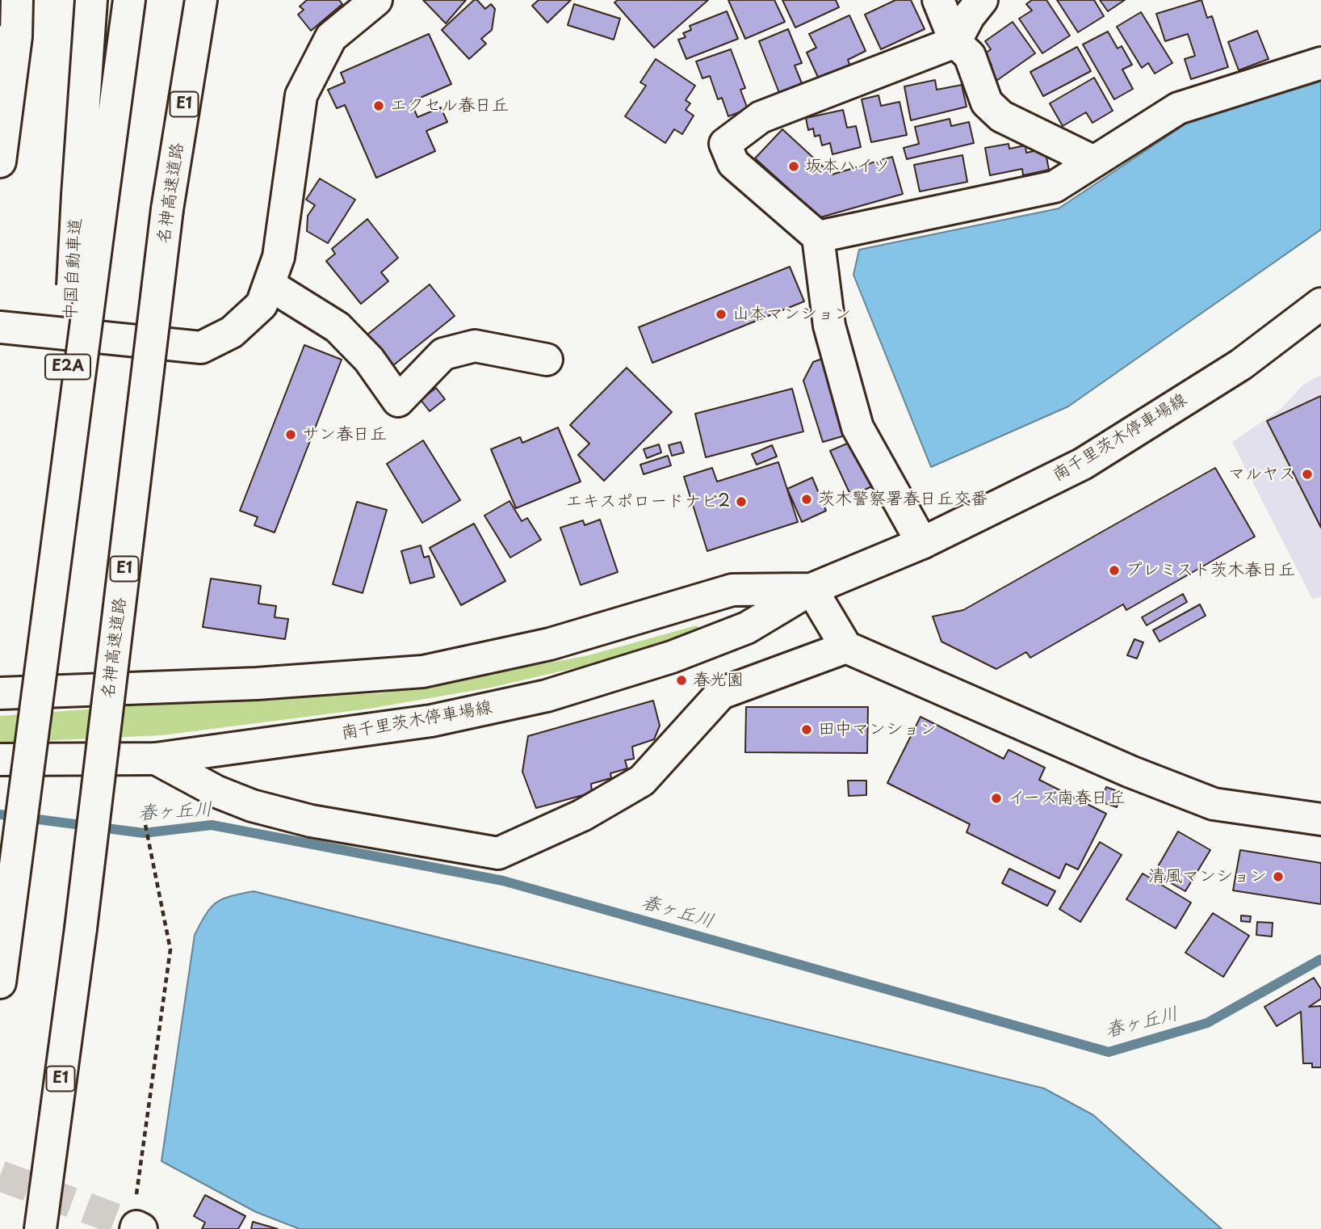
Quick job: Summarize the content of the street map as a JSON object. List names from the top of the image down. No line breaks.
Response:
{"streets":{"main road":["E1","名神高速道路","中国自動車道","E2A","南千里茨木停車場線"]},"water":["春ヶ丘川"],"places":["エクセル春日丘","坂本ハイツ","山本マンション","サン春日丘","マルヤス","茨木警察署春日丘交番","エキスポロードナビ2","プレミスト茨木春日丘","春光園","田中マンション","イーズ南春日丘","清風マンション"]}
